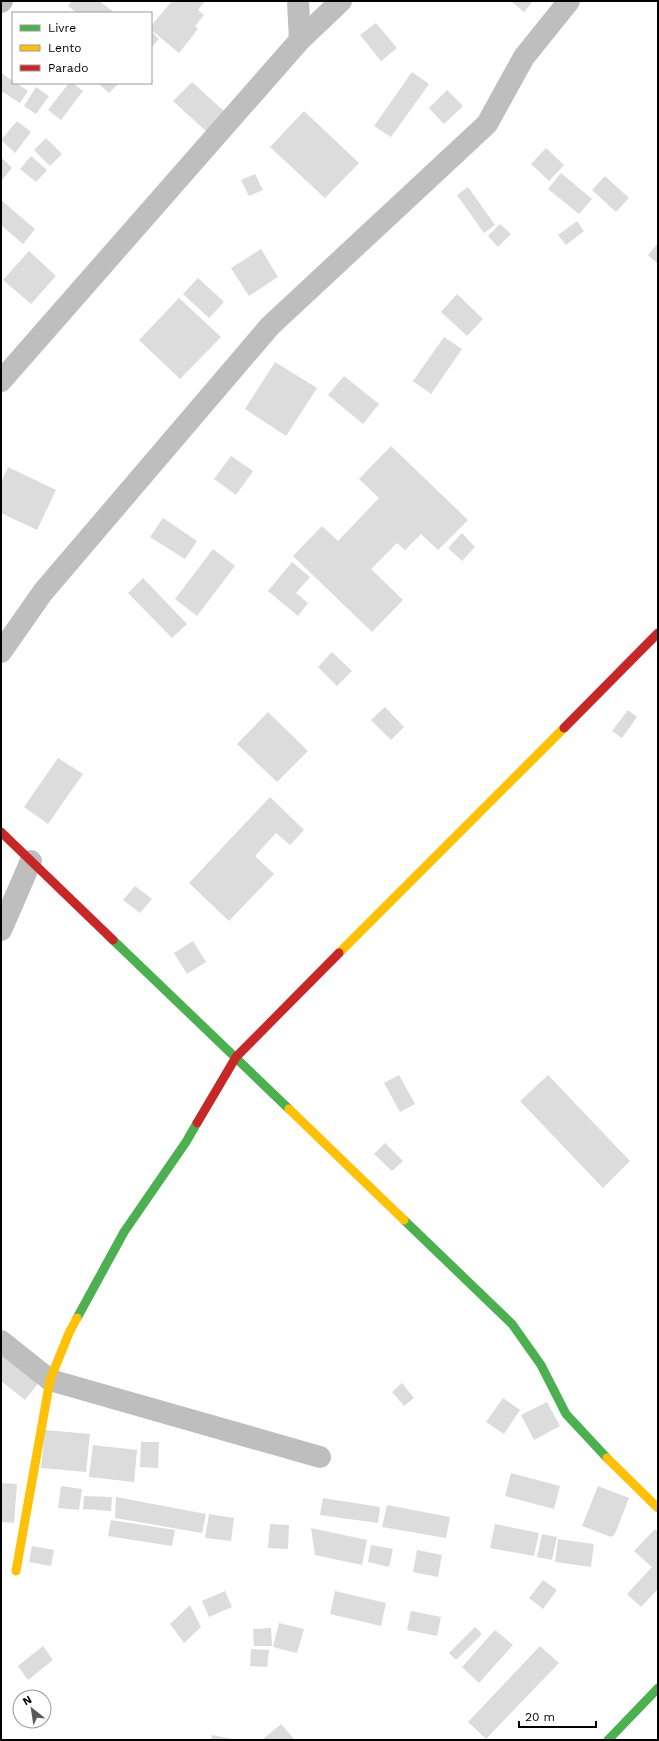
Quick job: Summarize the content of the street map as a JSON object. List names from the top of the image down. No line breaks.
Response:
{"legend":["Livre","Lento","Parado"],"scale_bar":"20 m","north":"top left"}
